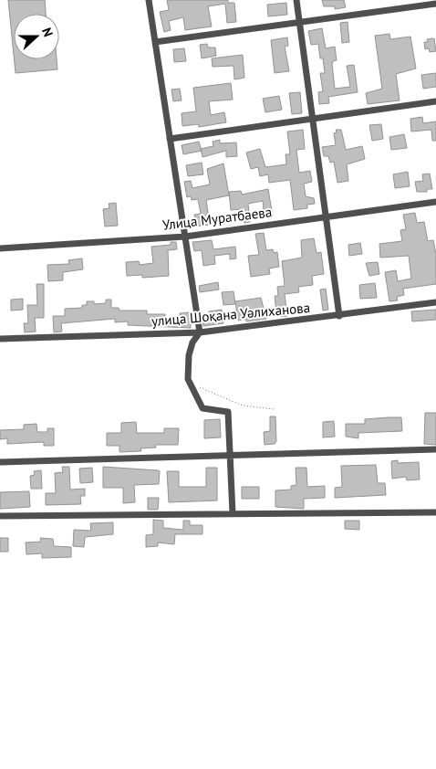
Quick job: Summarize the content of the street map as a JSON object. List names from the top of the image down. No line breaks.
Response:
{"streets":{"street":["Улица Муратбаева","улица Шоқана Уәлиханова"]},"north":"right"}
